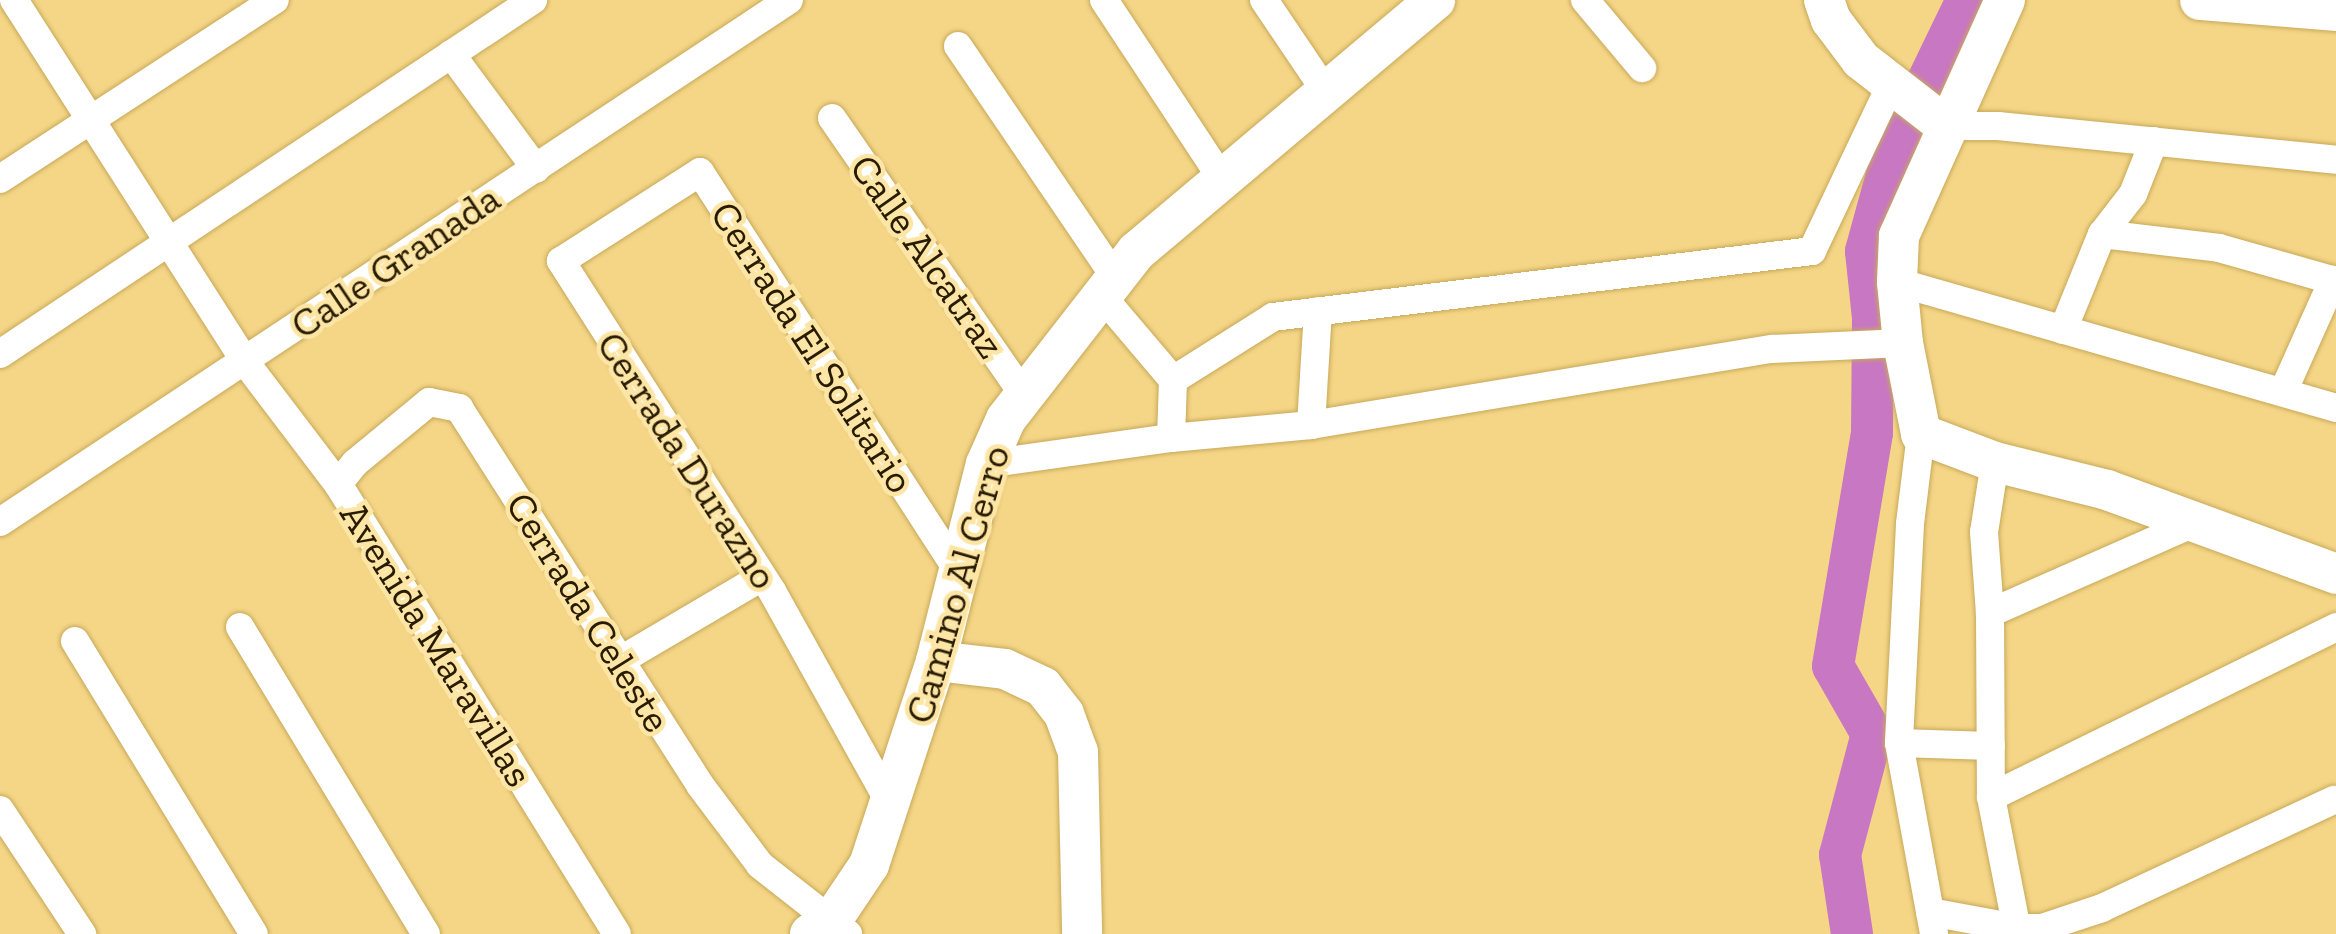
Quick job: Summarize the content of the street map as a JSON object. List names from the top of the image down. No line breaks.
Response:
{"streets":{"main road":["Camino Al Cerro"],"street":["Calle Alcatraz","Calle Granada","Cerrada El Solitario","Cerrada Durazno","Cerrada Celeste","Avenida Maravillas"]},"crossings":[["Calle Alcatraz","Camino Al Cerro"],["Calle Granada","Avenida Maravillas"],["Cerrada El Solitario","Cerrada Durazno"],["Cerrada El Solitario","Camino Al Cerro"],["Cerrada Durazno","Camino Al Cerro"],["Camino Al Cerro","Cerrada Celeste"],["Cerrada Celeste","Avenida Maravillas"]]}
